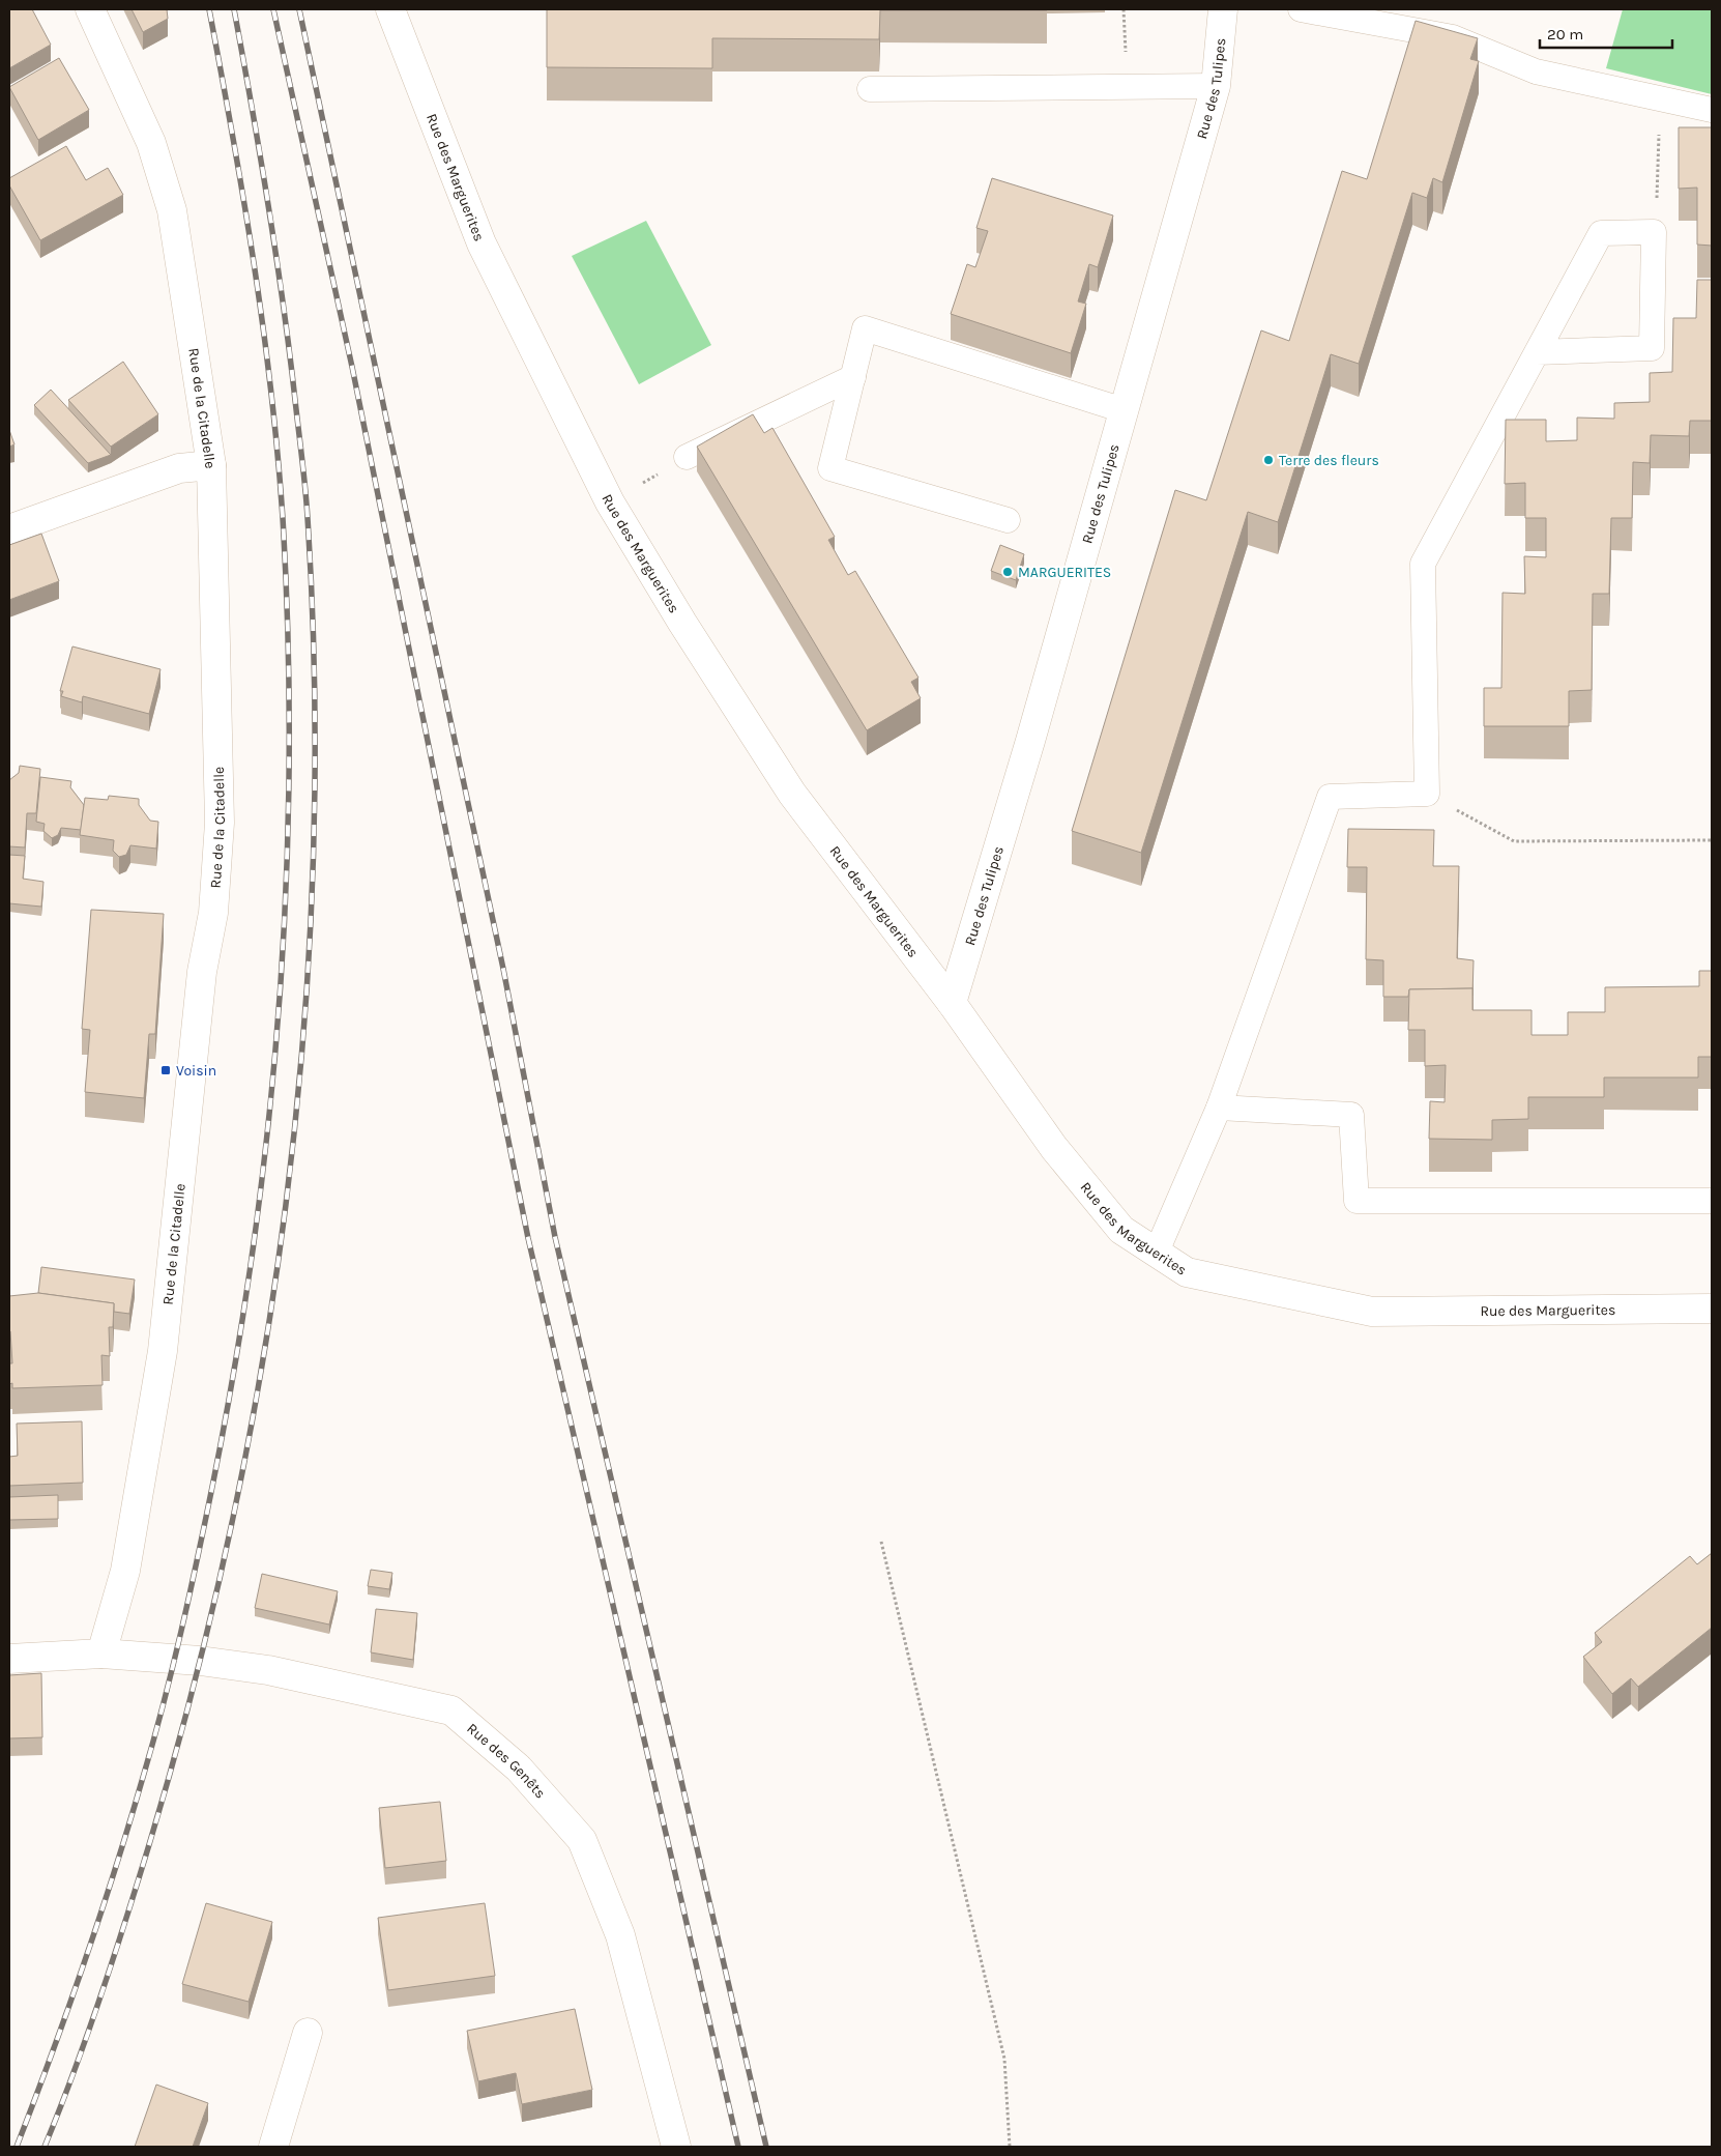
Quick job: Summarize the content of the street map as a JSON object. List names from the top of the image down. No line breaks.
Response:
{"streets":{"street":["Rue des Tulipes","Rue des Marguerites","Rue de la Citadelle","Rue des Genêts"]},"crossings":[["Rue des Tulipes","Rue des Marguerites"],["Rue de la Citadelle","Rue des Genêts"]],"places":{"other":["Terre des fleurs","MARGUERITES"],"transit":["Voisin"]},"scale_bar":"20 m"}
